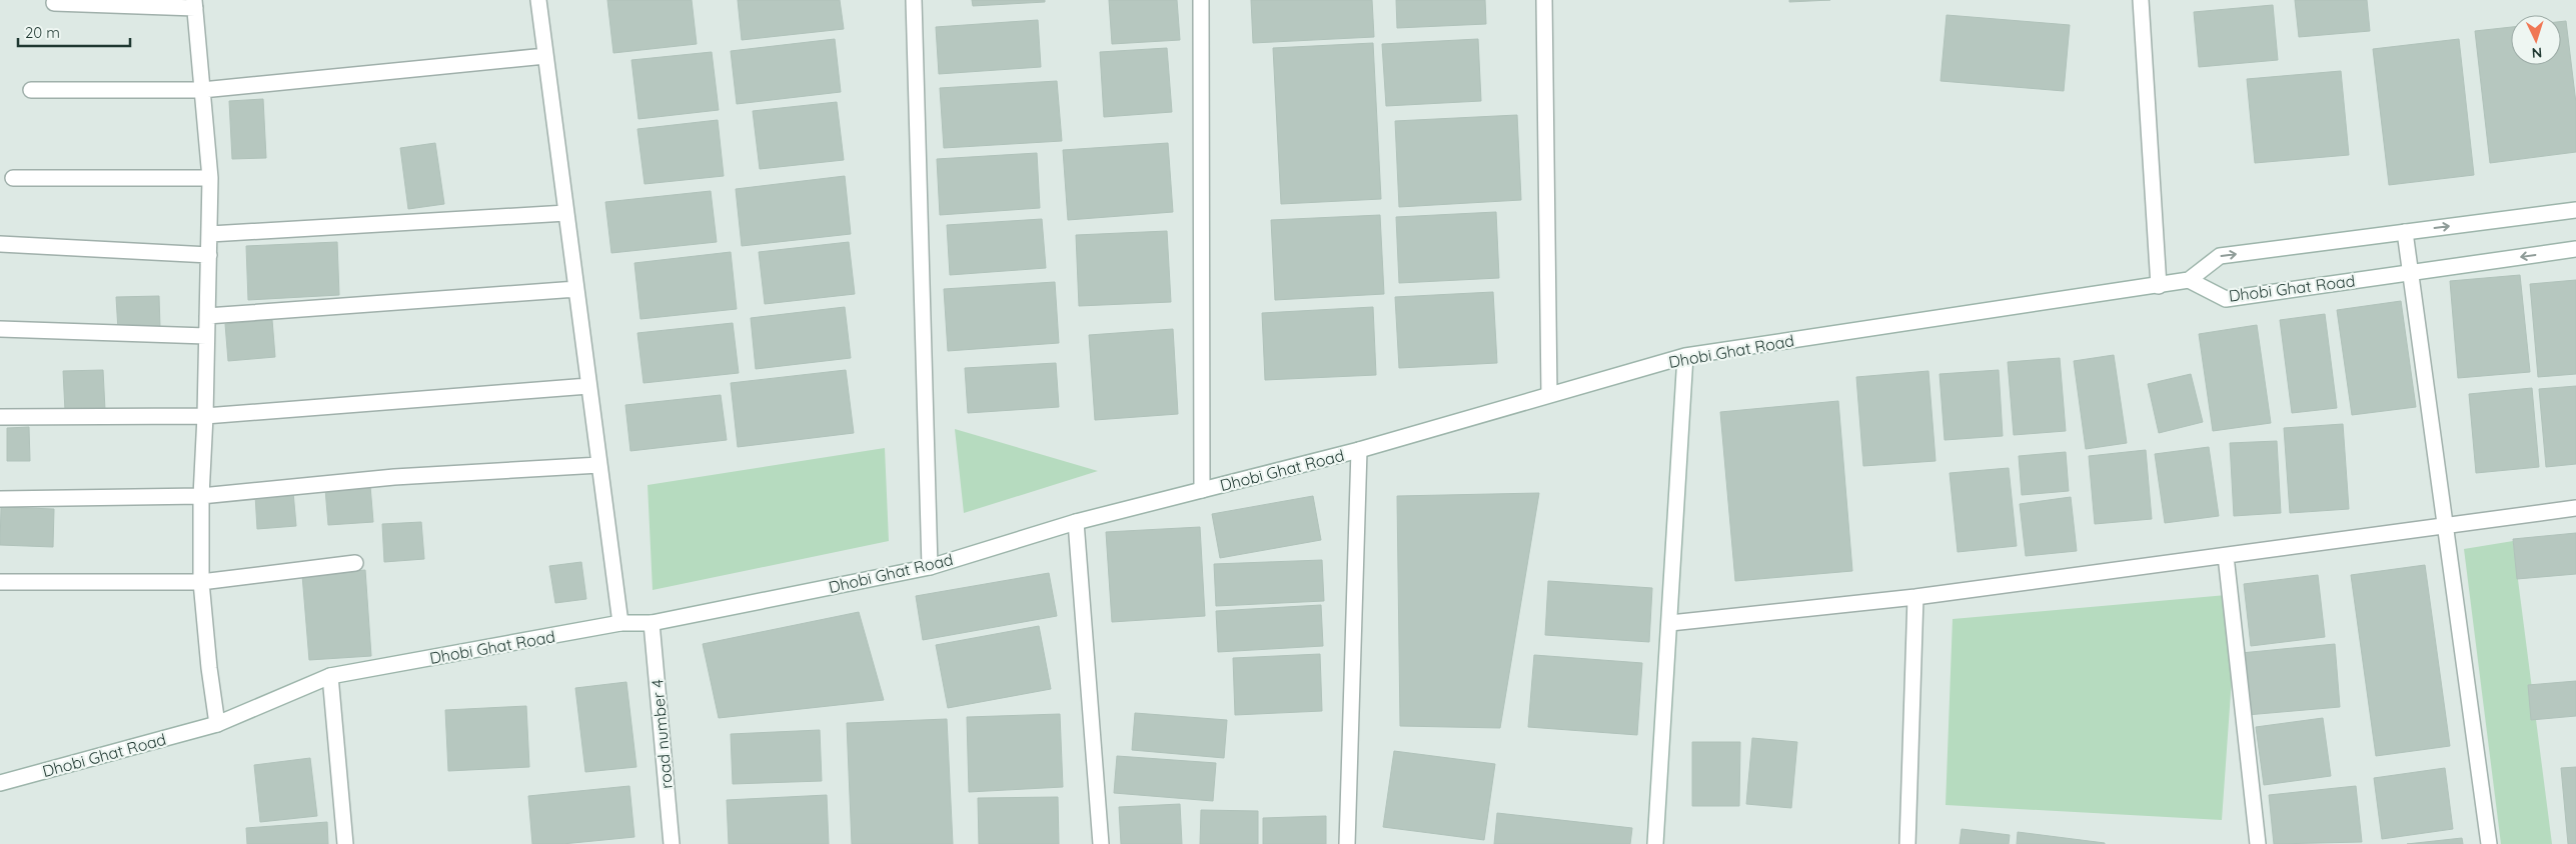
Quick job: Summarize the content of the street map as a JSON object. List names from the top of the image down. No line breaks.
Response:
{"streets":{"street":["Dhobi Ghat Road","road number 4"]},"crossings":[["Dhobi Ghat Road","road number 4"]],"scale_bar":"20 m","north":"bottom"}
